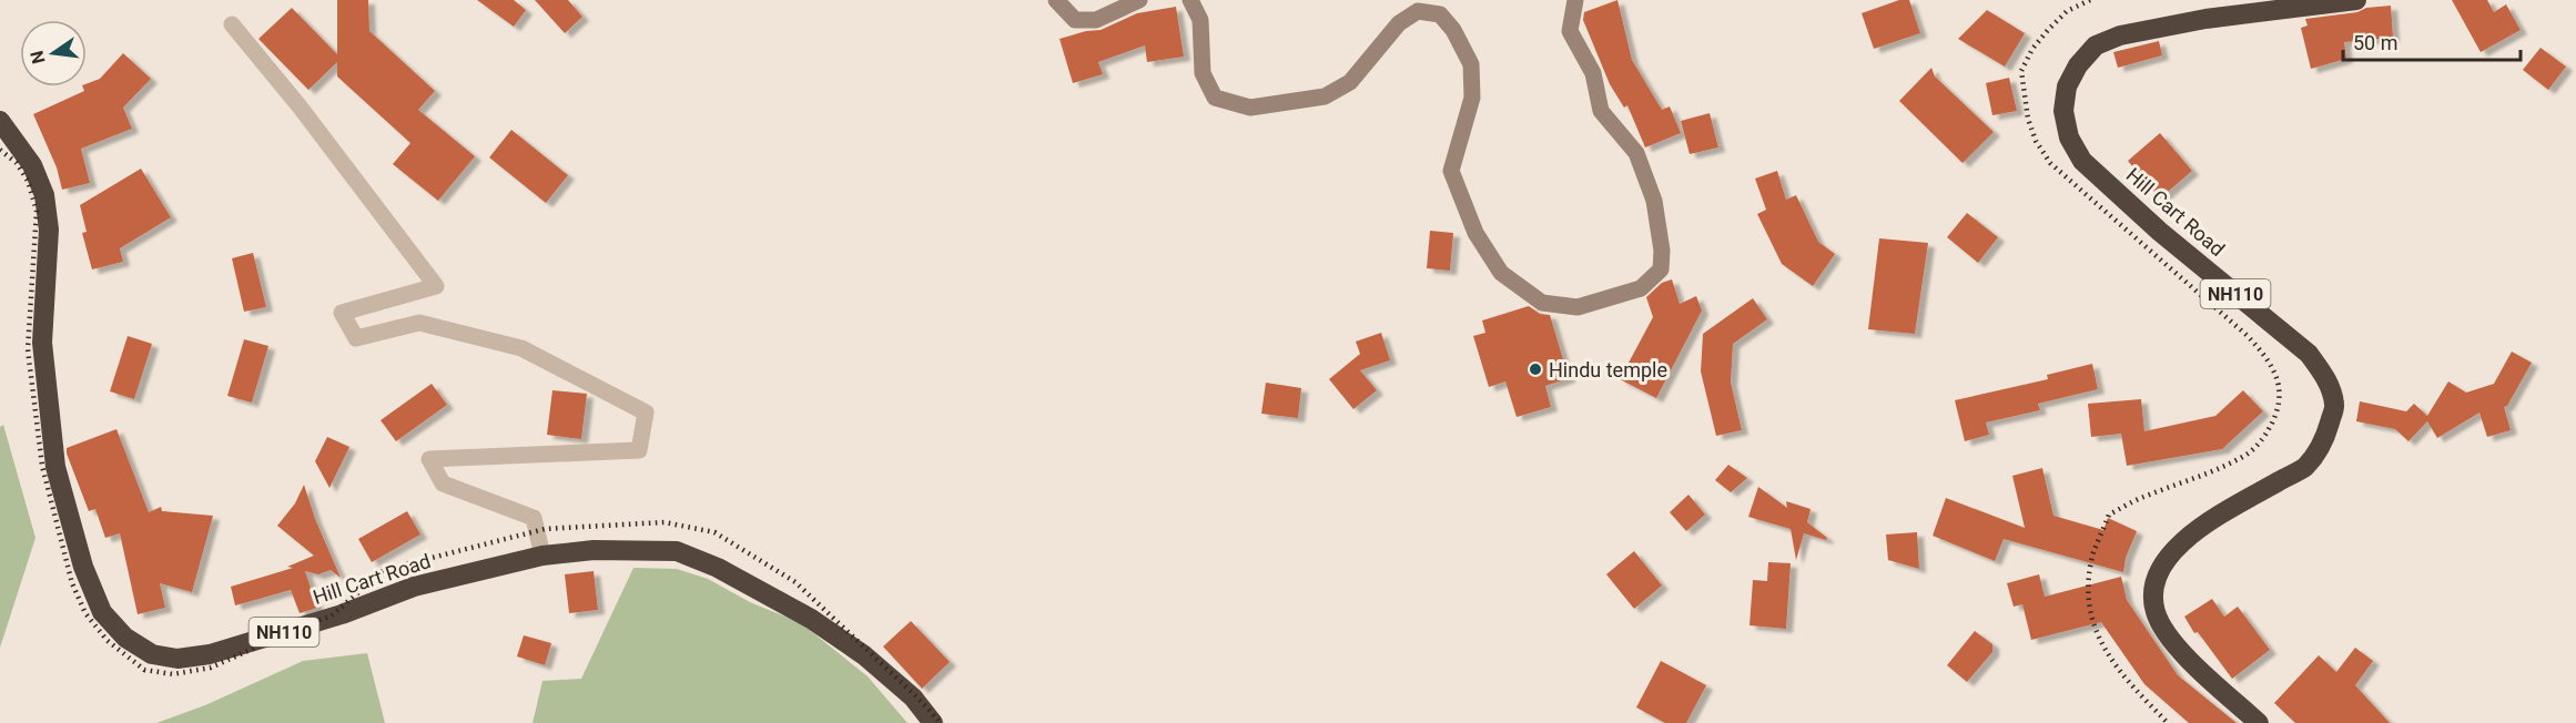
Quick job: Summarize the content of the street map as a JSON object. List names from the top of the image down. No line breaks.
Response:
{"streets":{"highway":["Hill Cart Road","NH110"]},"places":["Hindu temple"],"scale_bar":"50 m","north":"left"}
